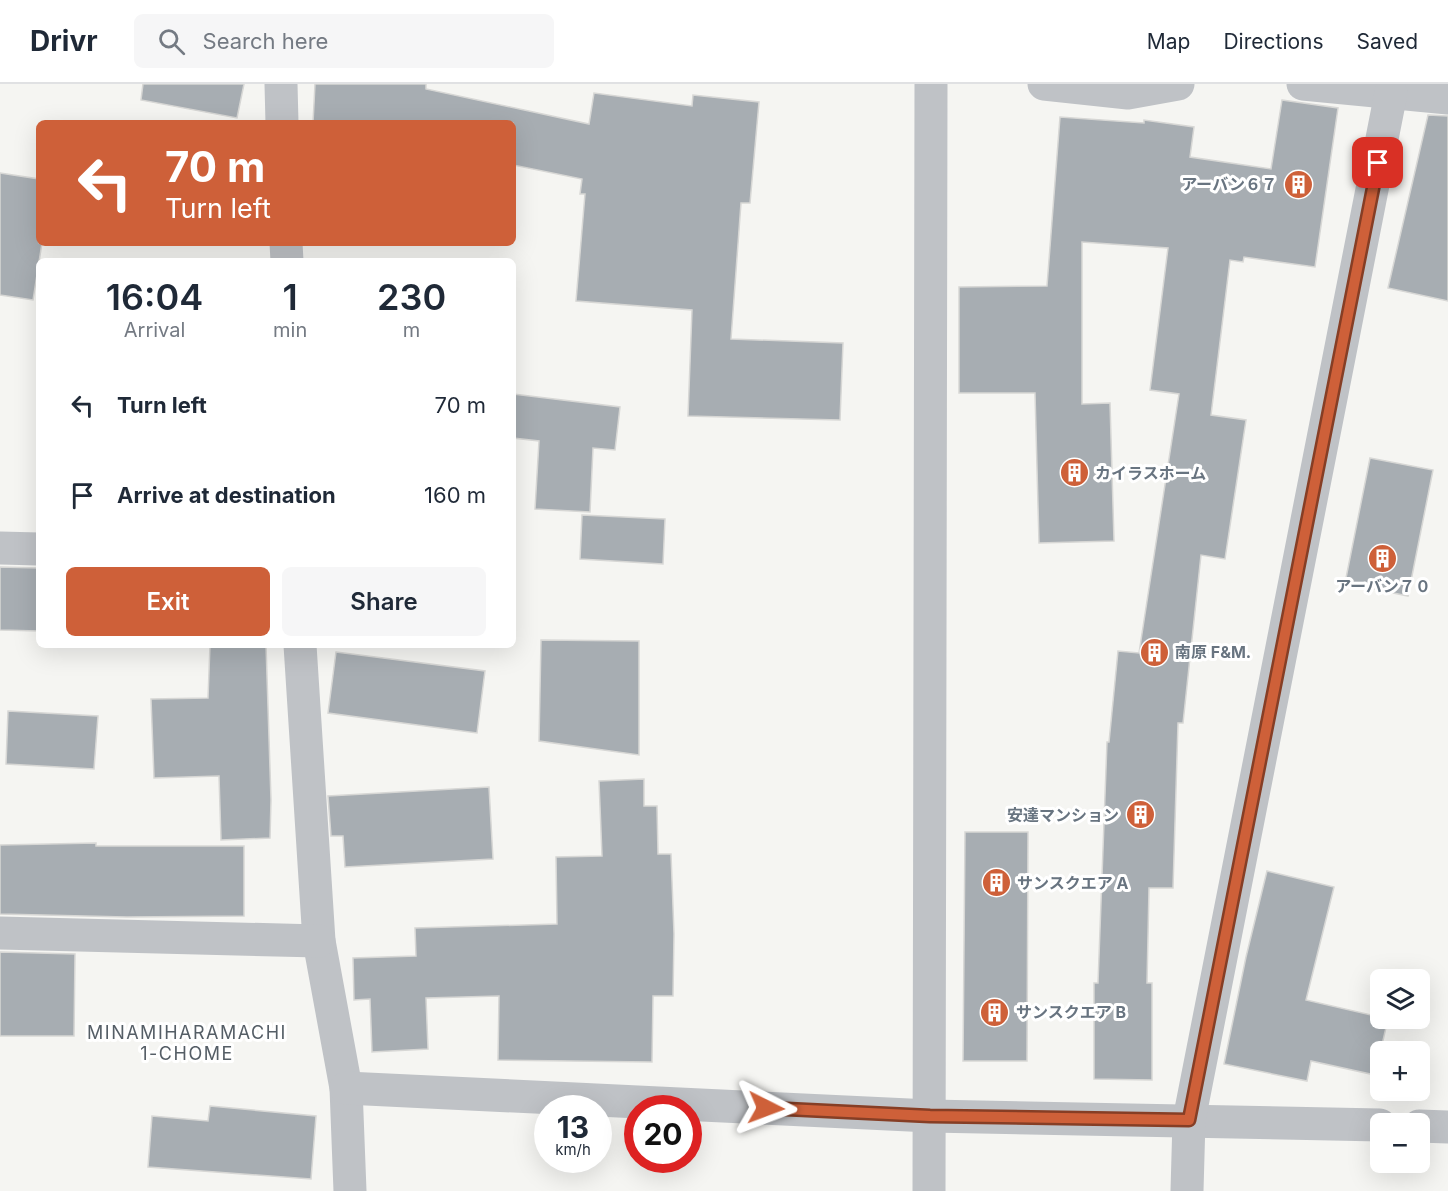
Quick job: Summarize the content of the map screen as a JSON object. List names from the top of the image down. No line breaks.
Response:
{"districts":["MINAMIHARAMACHI 1-CHOME"],"places":{"building":["アーバン６７","カイラスホーム","アーバン７０","南原 F&M.","安達マンション","サンスクエア A","サンスクエア B"]},"page":{"header":"Drivr","search":"Search here","nav":["Map","Directions","Saved"],"turn":["70 m","Turn left"],"eta":["16:04","Arrival","1","min","230","m"],"list":[{"name":"Turn left","value":"70 m"},{"name":"Arrive at destination","value":"160 m"}],"buttons":["Exit","Share"],"map_buttons":["+","−"],"speed":"13 km/h","limit":"20"}}
